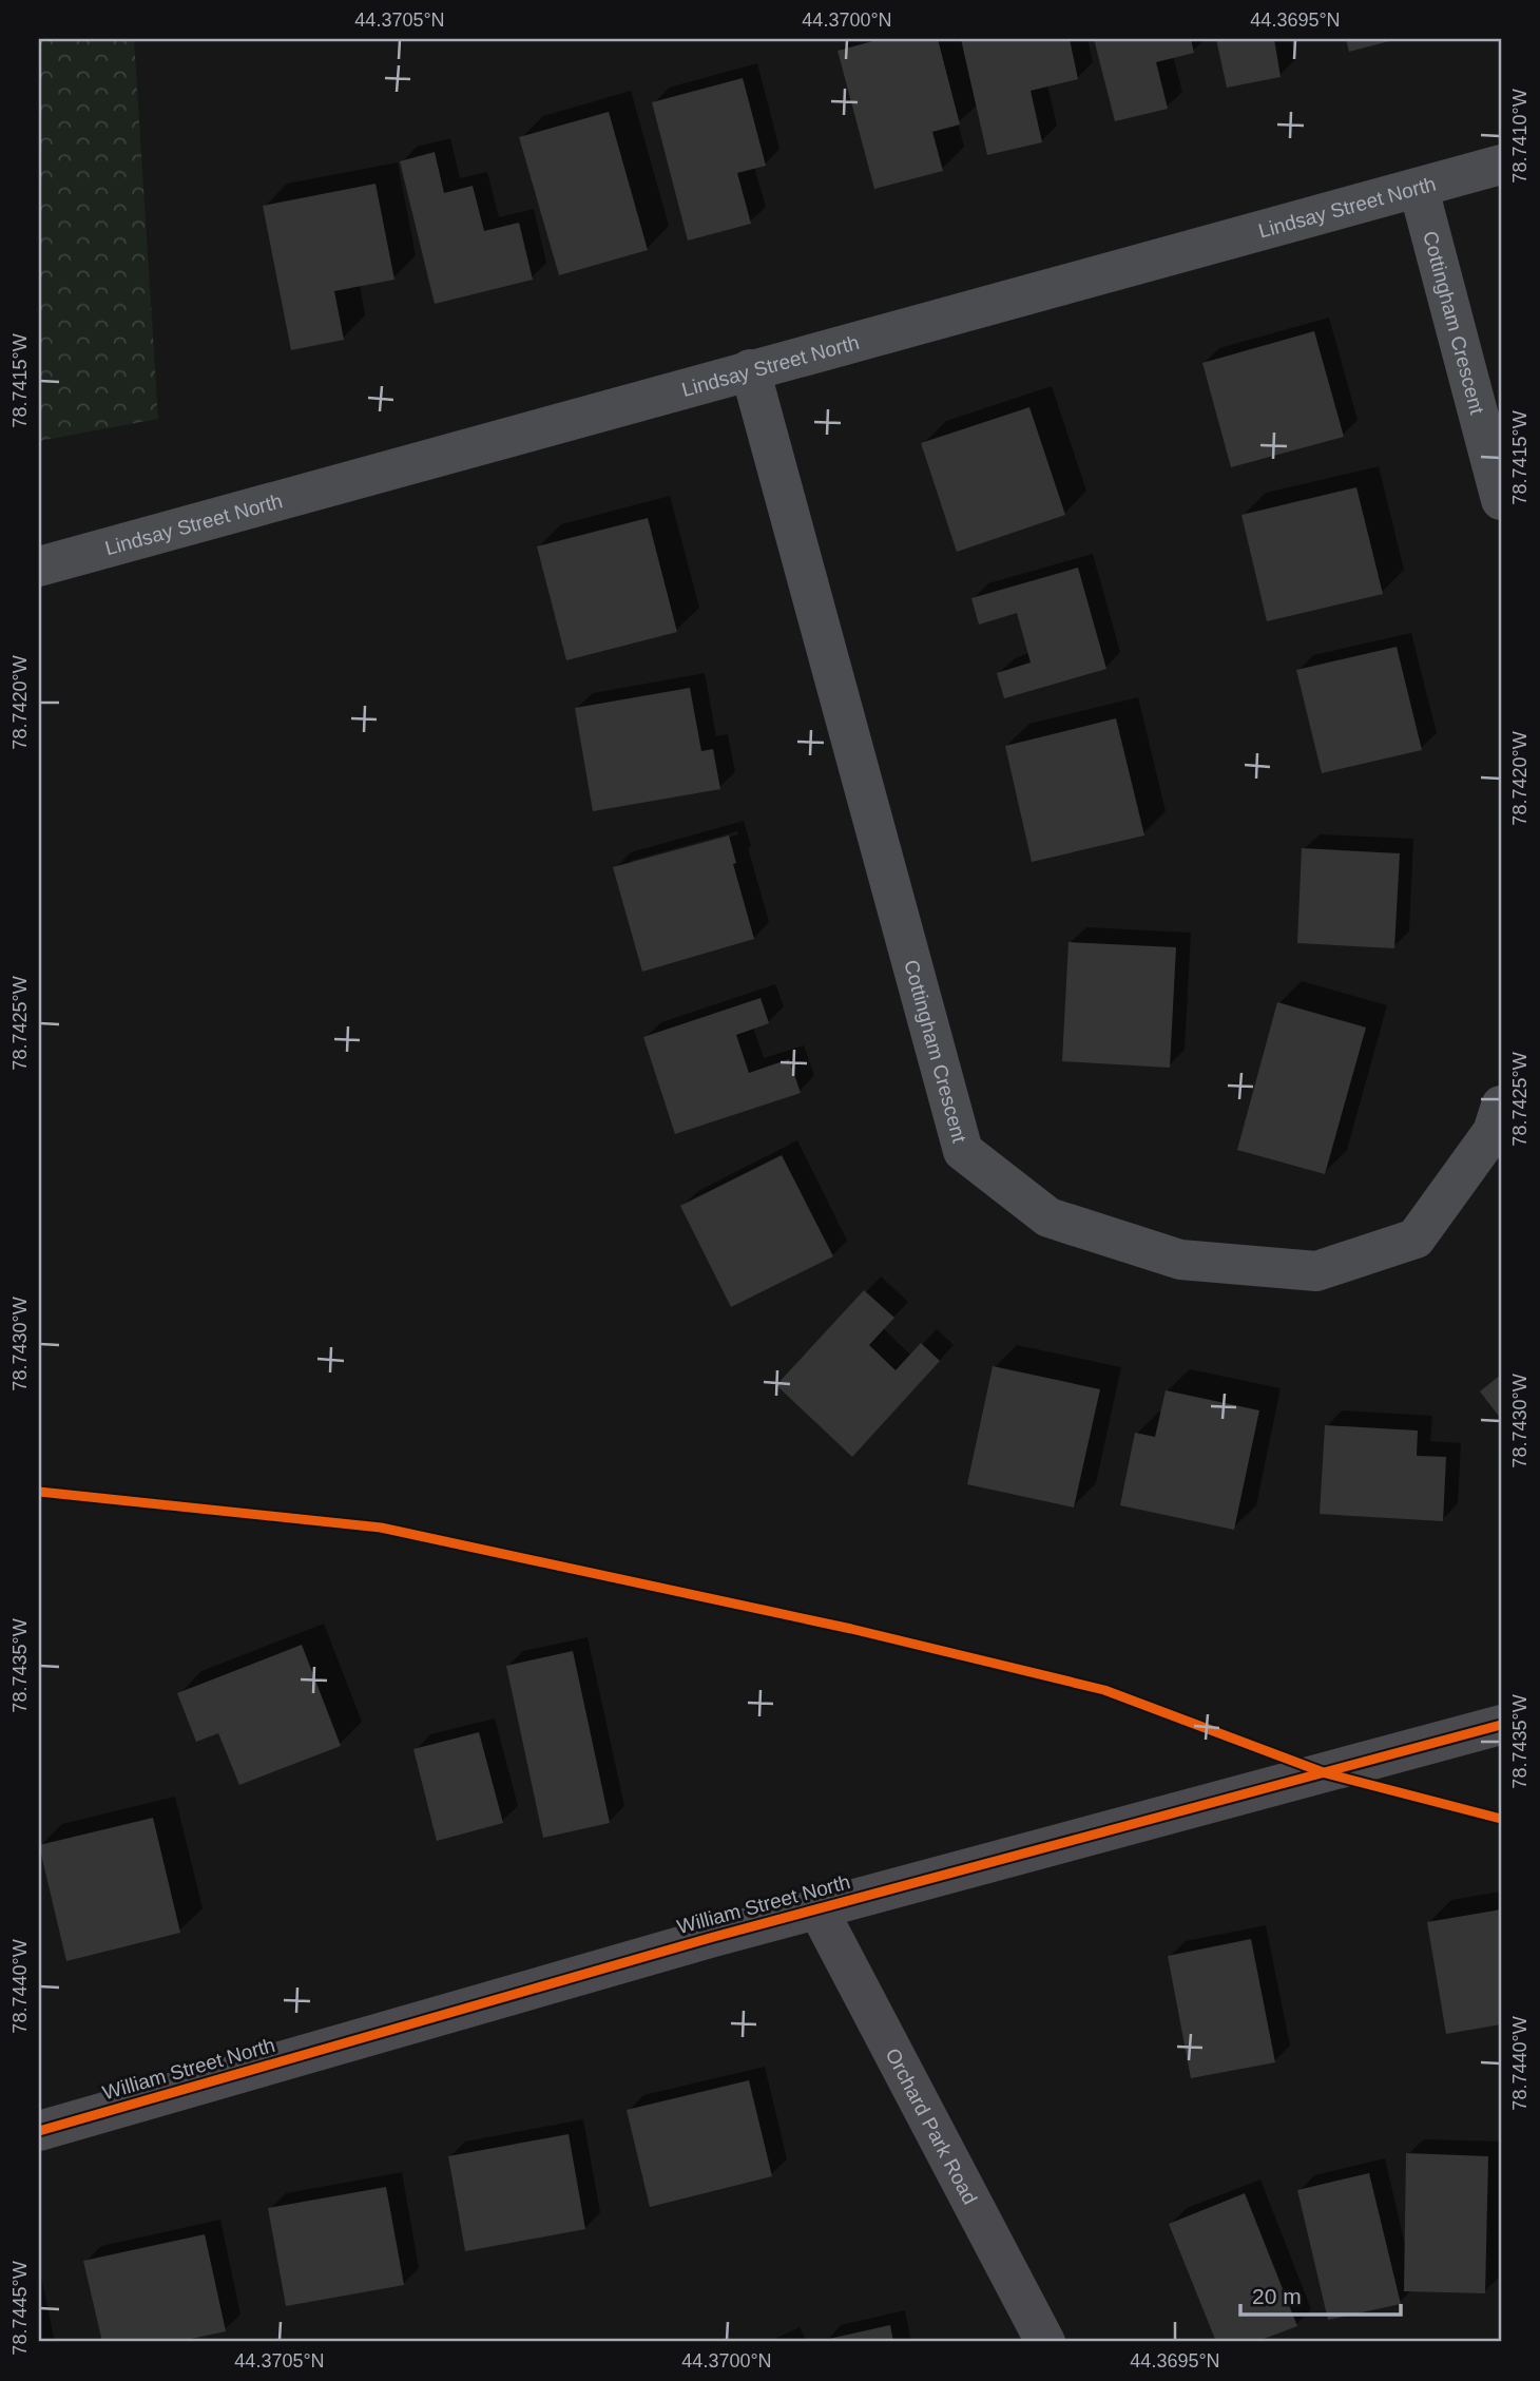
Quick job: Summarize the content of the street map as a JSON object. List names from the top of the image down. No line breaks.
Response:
{"streets":{"street":["Lindsay Street North","Cottingham Crescent","William Street North","Orchard Park Road"]},"crossings":[["Lindsay Street North","Cottingham Crescent"],["William Street North","Orchard Park Road"]],"scale_bar":"20 m","coordinates":["44.3705°N","44.3700°N","44.3695°N","78.7410°W","78.7415°W","78.7420°W","78.7425°W","78.7430°W","78.7435°W","78.7440°W","78.7445°W"]}
